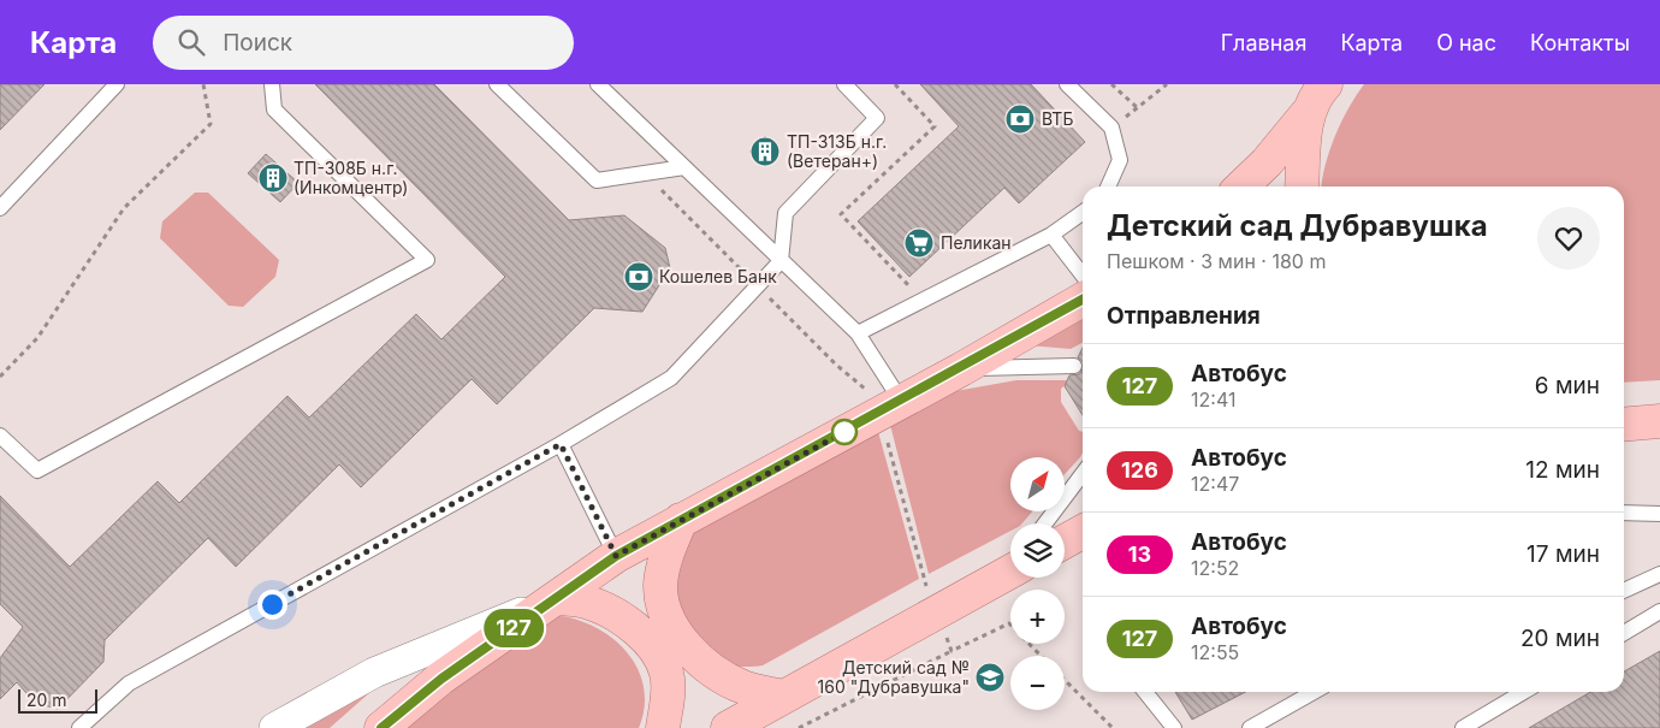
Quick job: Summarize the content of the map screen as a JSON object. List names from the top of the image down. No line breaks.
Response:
{"places":{"bank":["ВТБ","Кошелев Банк"],"building":["ТП-313Б н.г. (Ветеран+)","ТП-308Б н.г. (Инкомцентр)"],"supermarket":["Пеликан"],"school or university":["Детский сад № 160 \"Дубравушка\""]},"lines":["bus line 127"],"scale_bar":"20 m","north":"top right","page":{"header":"Карта","search":"Поиск","nav":["Главная","Карта","О нас","Контакты"],"on_map":"127","heading":[["Детский сад Дубравушка","Пешком · 3 мин · 180 m"],"Отправления"],"list":[{"mark":"127","name":"Автобус","note":"12:41","value":"6 мин"},{"mark":"126","name":"Автобус","note":"12:47","value":"12 мин"},{"mark":"13","name":"Автобус","note":"12:52","value":"17 мин"},{"mark":"127","name":"Автобус","note":"12:55","value":"20 мин"}],"map_buttons":["+","−"],"scale":"20 m"}}
